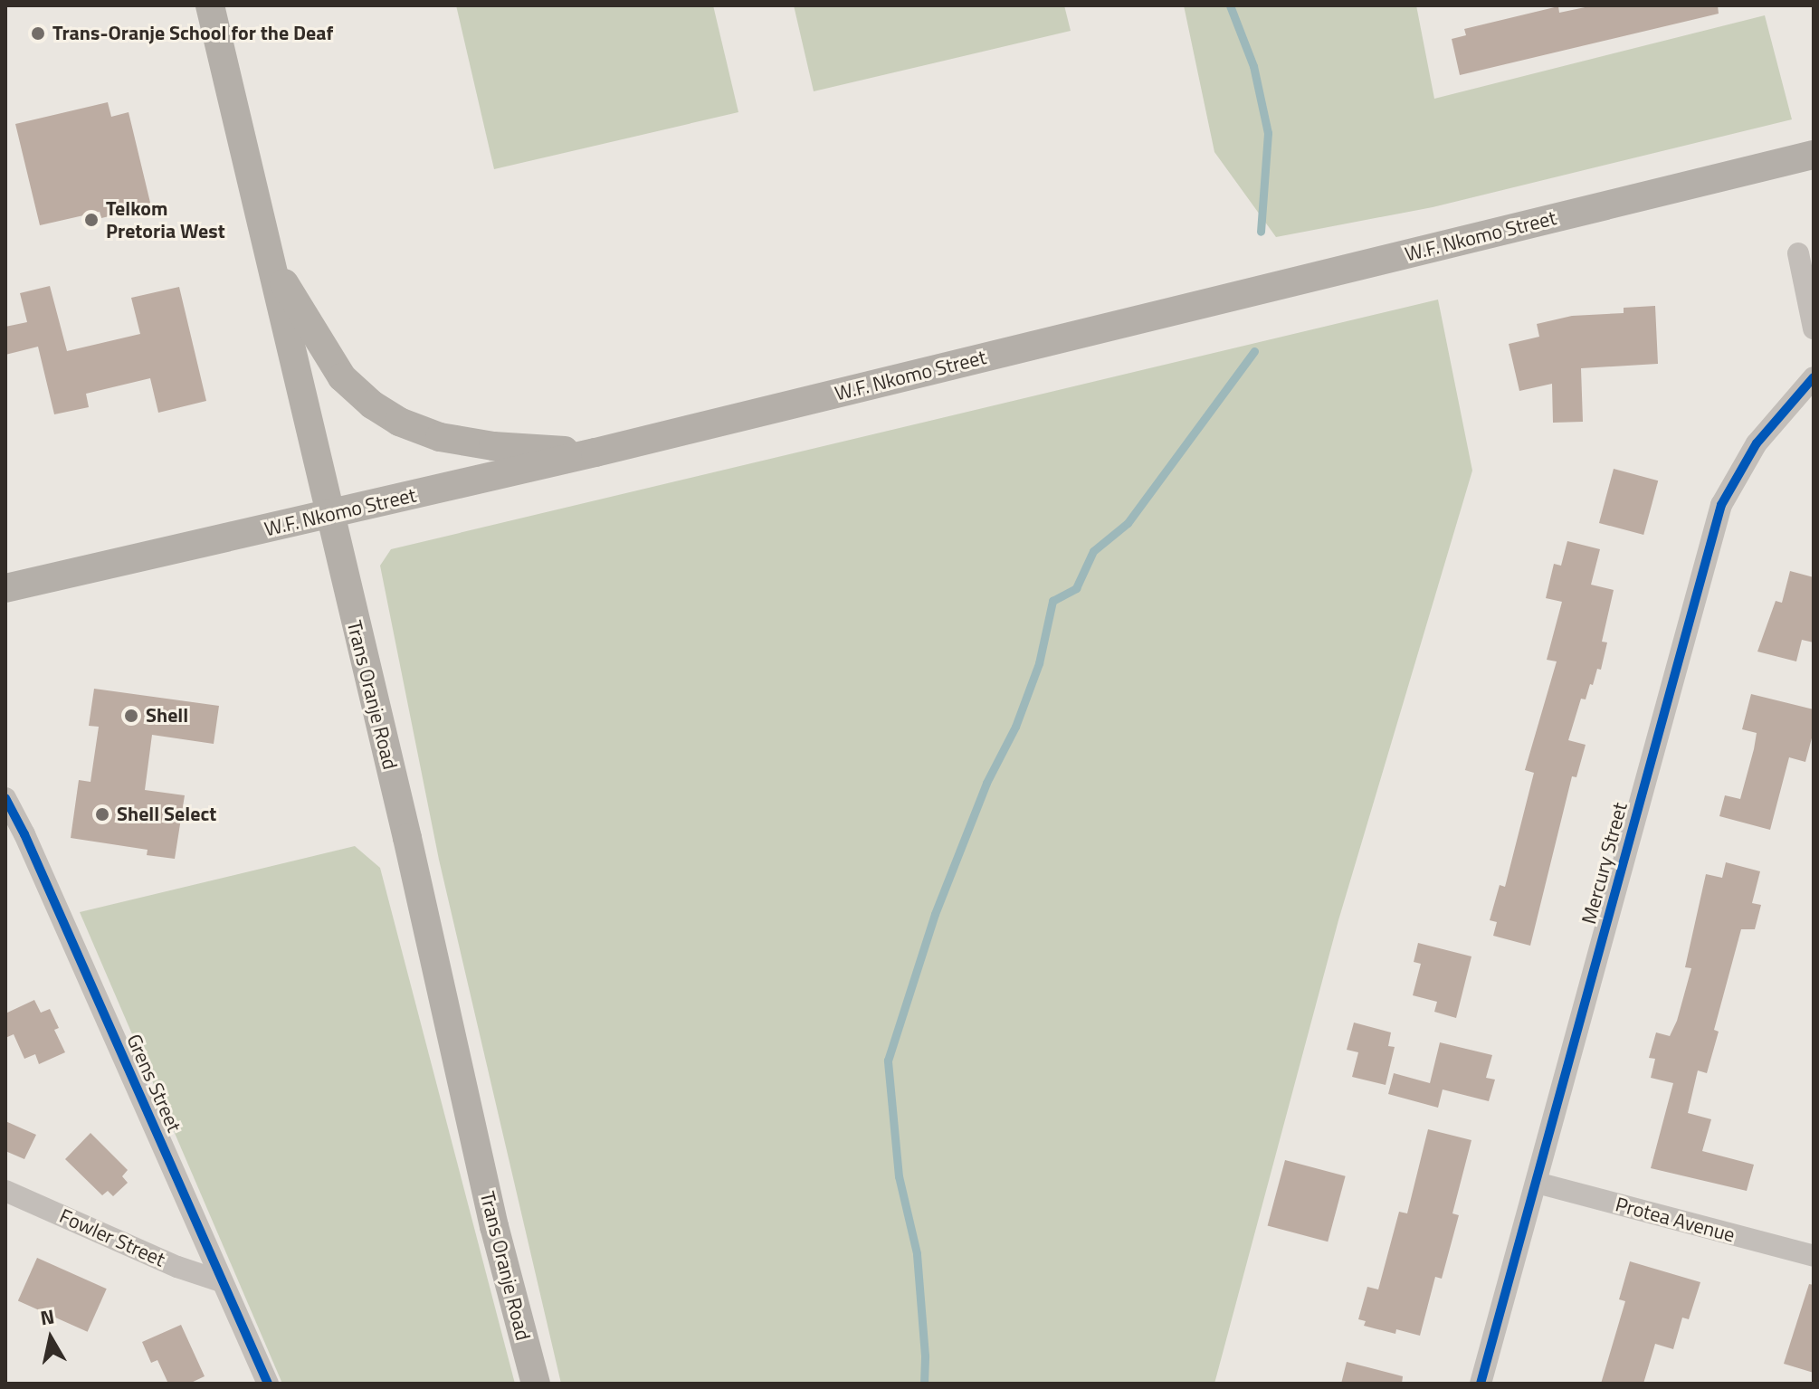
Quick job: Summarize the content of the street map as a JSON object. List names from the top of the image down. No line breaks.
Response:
{"streets":{"main road":["W.F. Nkomo Street","Trans Oranje Road"],"street":["Mercury Street","Grens Street","Protea Avenue","Fowler Street"]},"crossings":[["W.F. Nkomo Street","Trans Oranje Road"],["Mercury Street","Protea Avenue"],["Grens Street","Fowler Street"]],"places":["Trans-Oranje School for the Deaf","Telkom Pretoria West","Shell","Shell Select"],"north":"top"}
